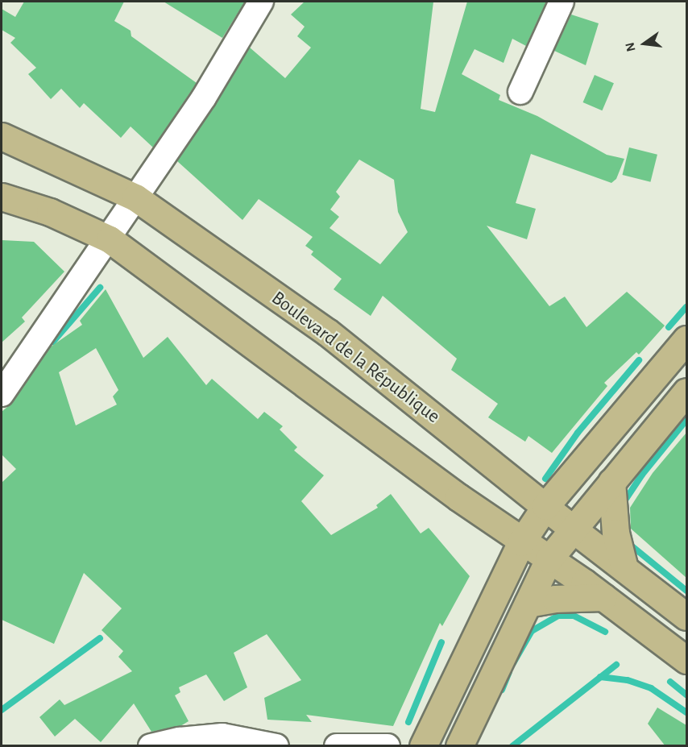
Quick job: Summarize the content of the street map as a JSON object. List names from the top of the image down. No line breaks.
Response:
{"streets":{"main road":["Boulevard de la République"]},"north":"left"}
